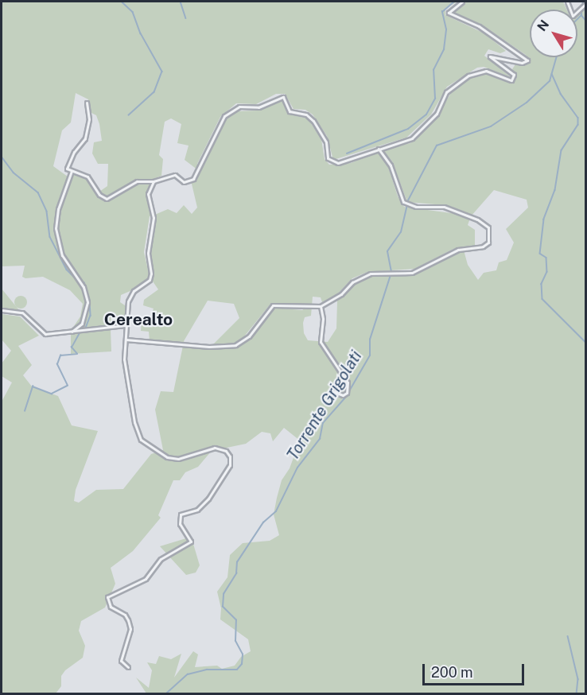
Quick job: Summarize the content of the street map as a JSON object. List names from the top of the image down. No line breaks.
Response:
{"districts":["Cerealto"],"water":["Torrente Grigolati"],"scale_bar":"200 m","north":"top left"}
